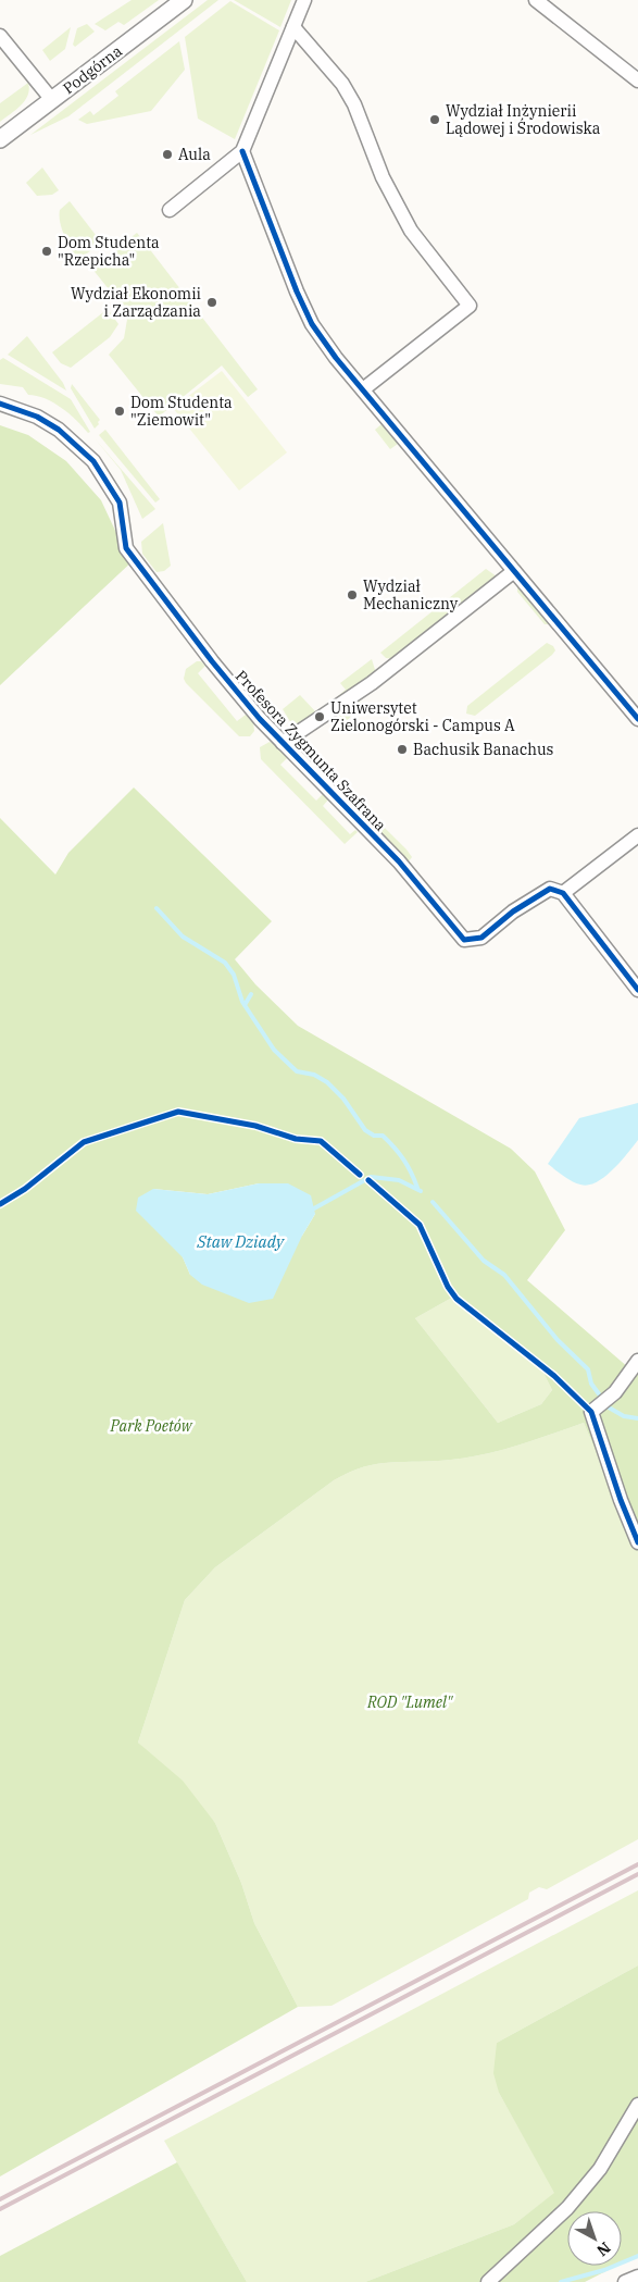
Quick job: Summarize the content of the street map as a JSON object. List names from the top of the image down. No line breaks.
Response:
{"streets":{"street":["Podgórna","Profesora Zygmunta Szafrana"]},"water":["Staw Dziady"],"parks":["Park Poetów","ROD \"Lumel\""],"places":["Wydział Inżynierii Lądowej i Środowiska","Aula","Dom Studenta \"Rzepicha\"","Wydział Ekonomii i Zarządzania","Dom Studenta \"Ziemowit\"","Wydział Mechaniczny","Uniwersytet Zielonogórski - Campus A","Bachusik Banachus"],"north":"bottom right"}
